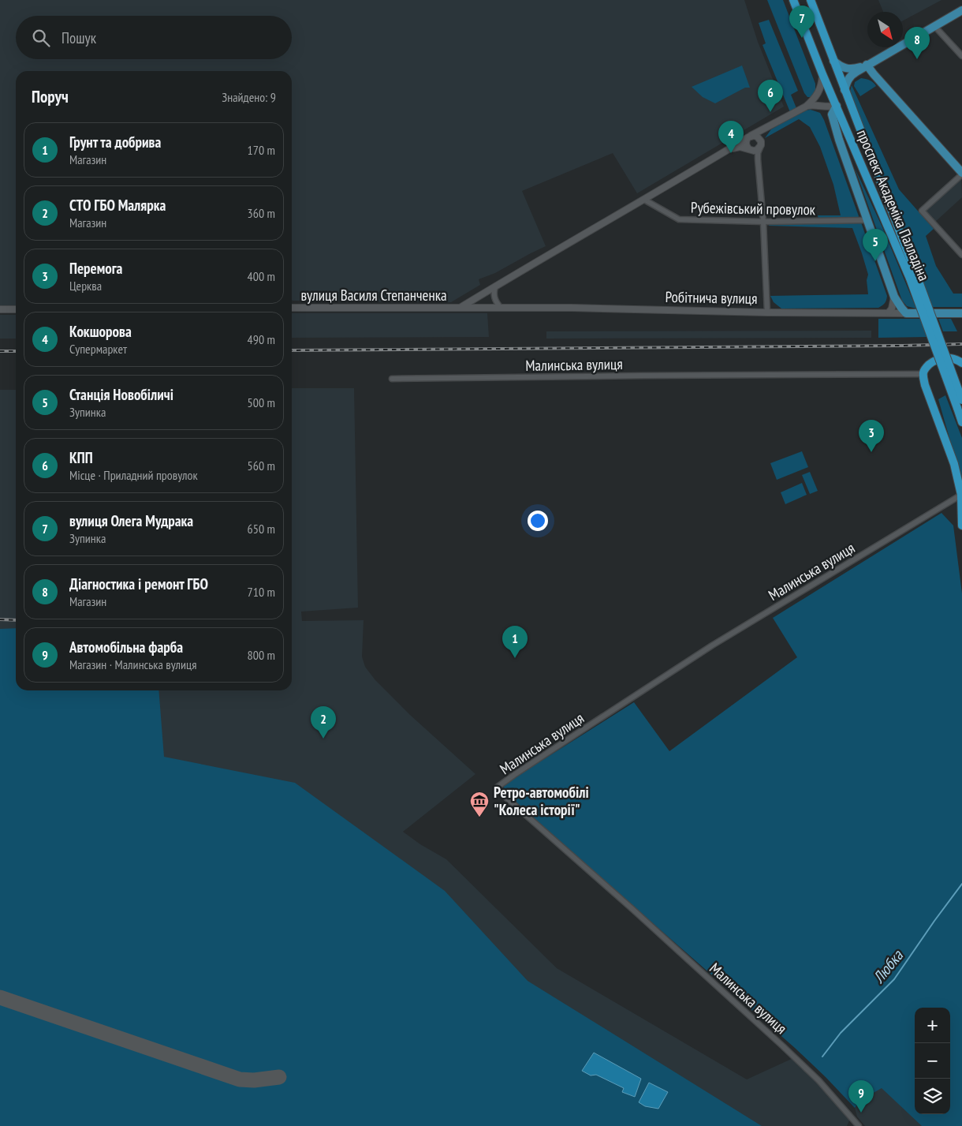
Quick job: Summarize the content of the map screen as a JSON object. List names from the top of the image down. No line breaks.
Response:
{"streets":{"highway":["проспект Академіка Палладіна"],"main road":["Робітнича вулиця"],"street":["Рубежівський провулок","вулиця Василя Степанченка","Малинська вулиця"]},"crossings":[["вулиця Василя Степанченка","Робітнича вулиця"]],"water":["Любка"],"places":{"museum":["Ретро-автомобілі \"Колеса історії\""]},"north":"bottom right","page":{"pins":["7","8","6","4","5","3","1","2","9"],"search":"Пошук","heading":["Поруч","Знайдено: 9"],"list":[{"mark":"1","name":"Грунт та добрива","note":"Магазин","value":"170 m"},{"mark":"2","name":"СТО ГБО Малярка","note":"Магазин","value":"360 m"},{"mark":"3","name":"Перемога","note":"Церква","value":"400 m"},{"mark":"4","name":"Кокшорова","note":"Супермаркет","value":"490 m"},{"mark":"5","name":"Станція Новобіличі","note":"Зупинка","value":"500 m"},{"mark":"6","name":"КПП","note":"Місце · Приладний провулок","value":"560 m"},{"mark":"7","name":"вулиця Олега Мудрака","note":"Зупинка","value":"650 m"},{"mark":"8","name":"Діагностика і ремонт ГБО","note":"Магазин","value":"710 m"},{"mark":"9","name":"Автомобільна фарба","note":"Магазин · Малинська вулиця","value":"800 m"}],"map_buttons":["+","−"]}}
